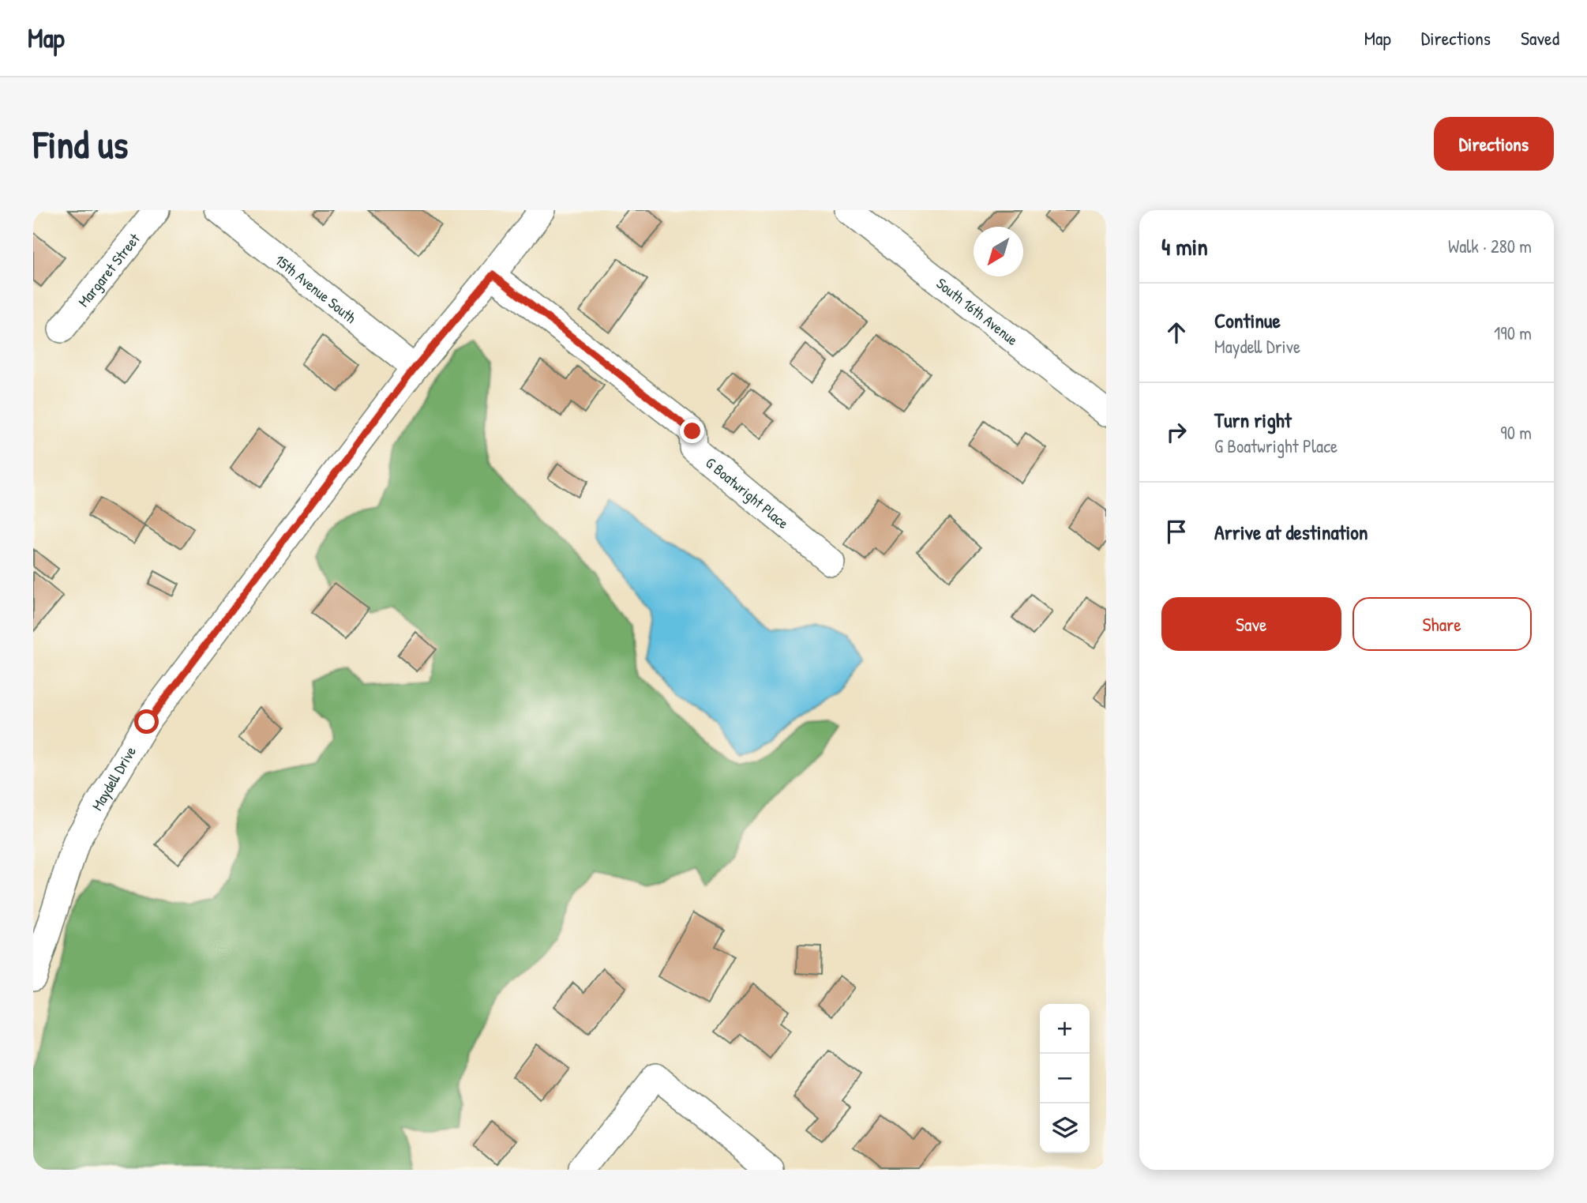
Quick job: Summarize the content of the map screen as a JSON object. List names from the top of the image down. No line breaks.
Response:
{"streets":{"street":["Margaret Street","15th Avenue South","South 16th Avenue","G Boatwright Place","Maydell Drive"]},"crossings":[["15th Avenue South","Maydell Drive"],["G Boatwright Place","Maydell Drive"]],"north":"bottom left","page":{"header":"Map","nav":["Map","Directions","Saved"],"buttons":["Directions",["Save","Share"]],"title":"Find us","heading":["4 min","Walk · 280 m"],"list":[["Continue","Maydell Drive","190 m"],["Turn right","G Boatwright Place","90 m"],"Arrive at destination"],"map_buttons":["+","−"]}}
